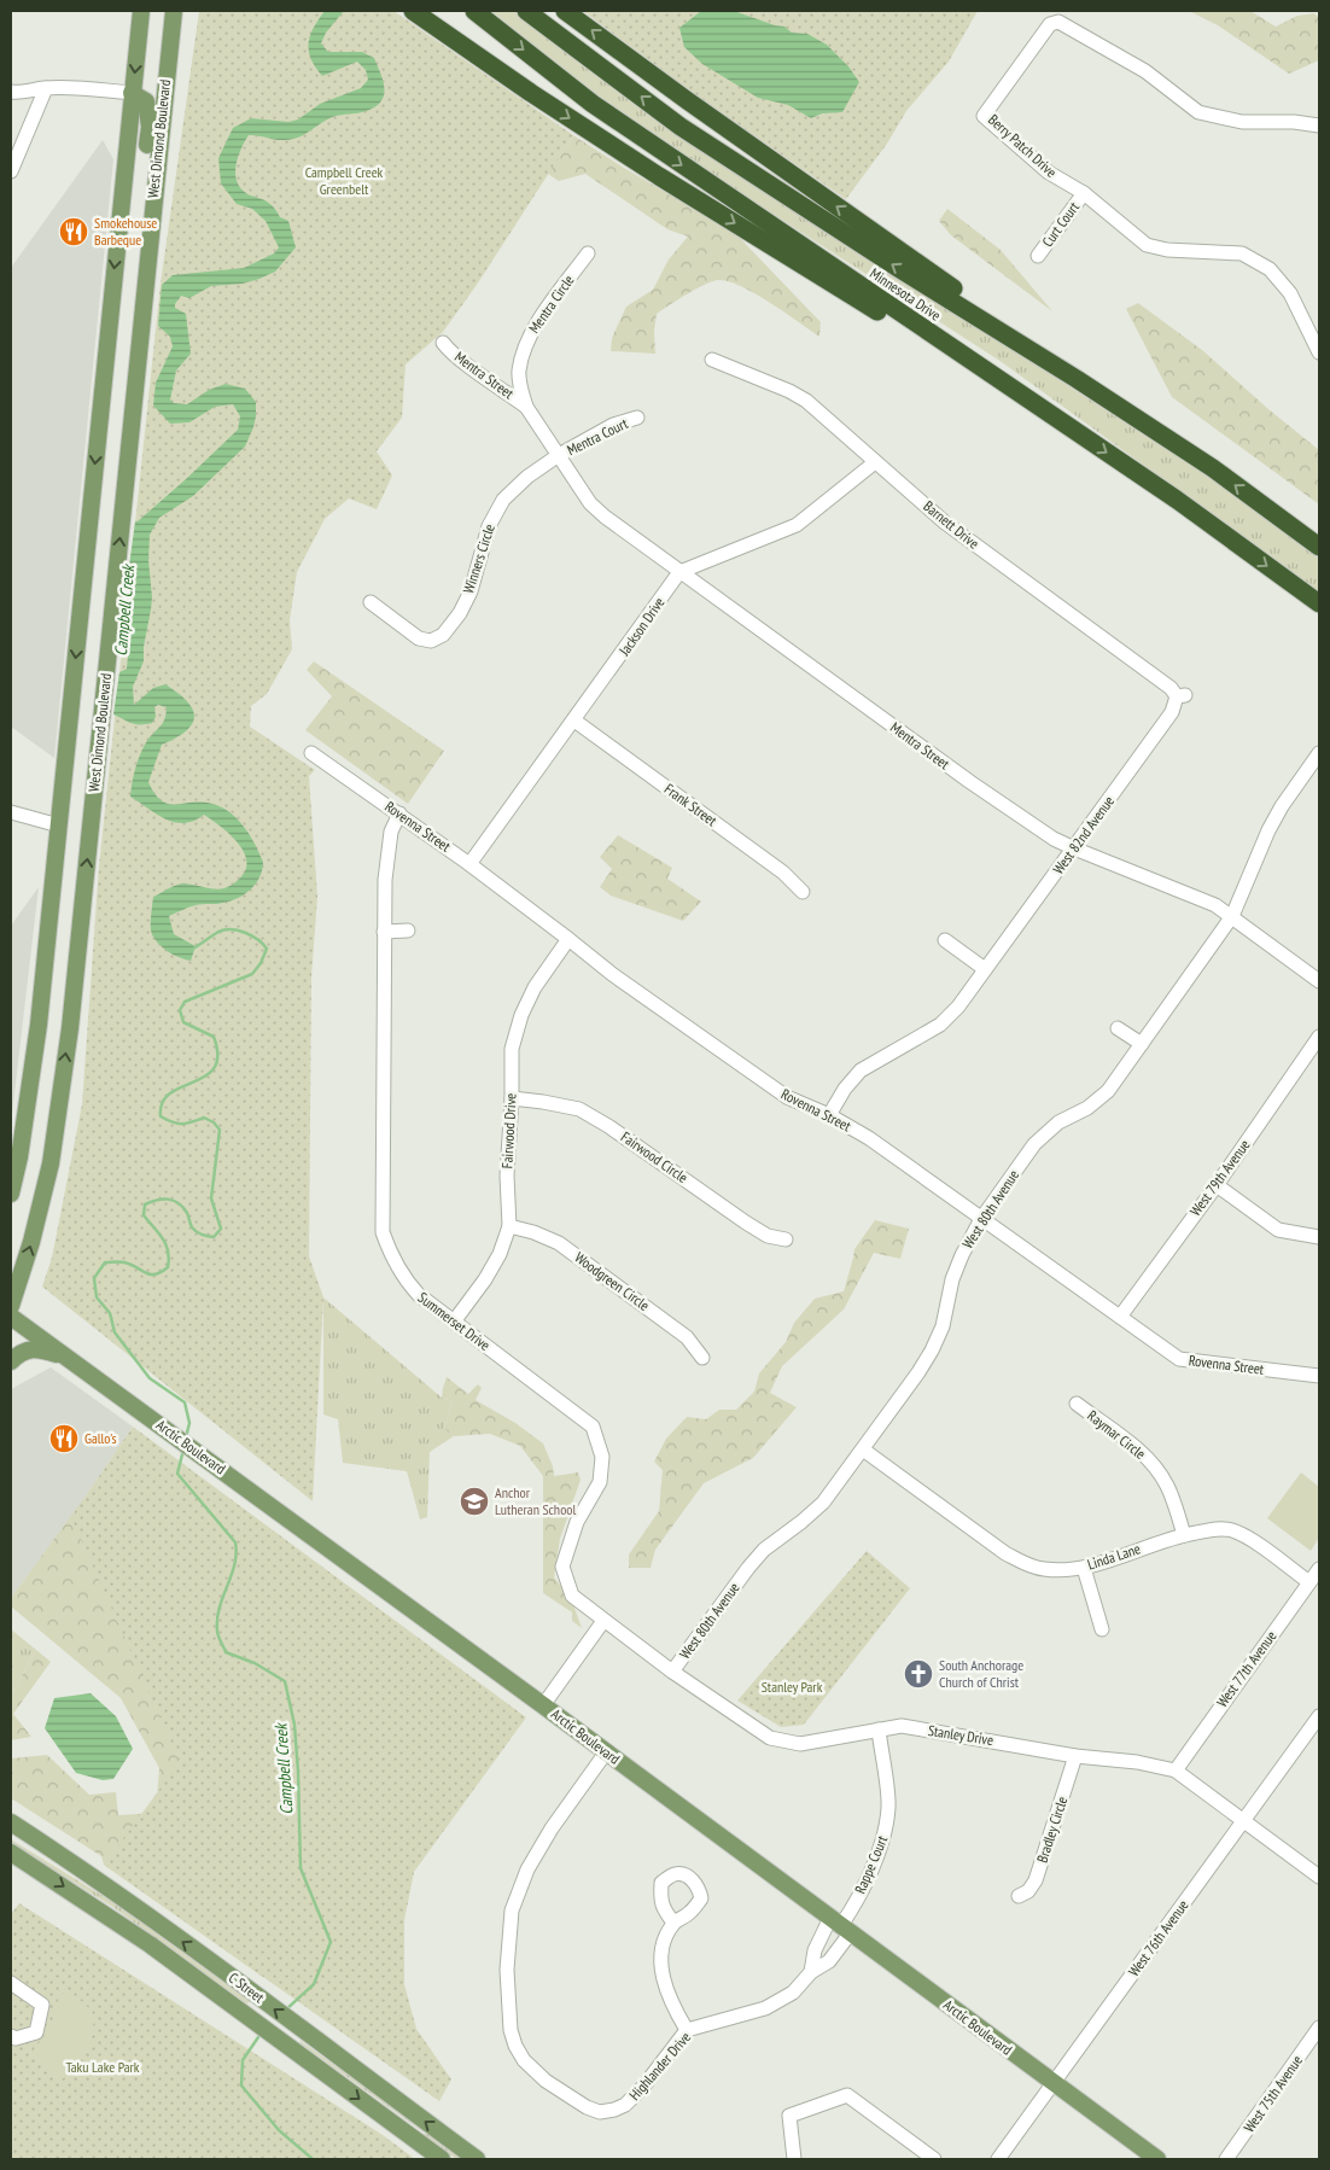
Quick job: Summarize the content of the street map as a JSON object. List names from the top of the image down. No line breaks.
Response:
{"streets":{"highway":["Minnesota Drive"],"main road":["West Dimond Boulevard","Arctic Boulevard","C Street"],"street":["Berry Patch Drive","Curt Court","Mentra Circle","Mentra Street","Mentra Court","Barnett Drive","Winners Circle","Jackson Drive","Frank Street","Rovenna Street","West 82nd Avenue","Fairwood Drive","Fairwood Circle","West 79th Avenue","West 80th Avenue","Woodgreen Circle","Summerset Drive","Raymar Circle","Linda Lane","West 77th Avenue","Stanley Drive","Bradley Circle","Rappe Court","West 76th Avenue","Highlander Drive","West 75th Avenue"]},"crossings":[["Berry Patch Drive","Curt Court"],["Mentra Circle","Mentra Street"],["Mentra Circle","Mentra Court"],["Mentra Circle","Winners Circle"],["Mentra Street","Mentra Court"],["Mentra Street","Winners Circle"],["Mentra Street","Jackson Drive"],["Mentra Street","West 82nd Avenue"],["Mentra Street","West 80th Avenue"],["Mentra Court","Winners Circle"],["Barnett Drive","West 82nd Avenue"],["Jackson Drive","Frank Street"],["Jackson Drive","Rovenna Street"],["Rovenna Street","West 82nd Avenue"],["Rovenna Street","Fairwood Drive"],["Rovenna Street","West 79th Avenue"],["Rovenna Street","West 80th Avenue"],["Rovenna Street","Summerset Drive"],["Fairwood Drive","Fairwood Circle"],["Fairwood Drive","Woodgreen Circle"],["Fairwood Drive","Summerset Drive"],["West 80th Avenue","Linda Lane"],["West 80th Avenue","Stanley Drive"],["Summerset Drive","Stanley Drive"],["Raymar Circle","Linda Lane"],["Arctic Boulevard","Rappe Court"],["Arctic Boulevard","West 76th Avenue"],["Arctic Boulevard","Highlander Drive"],["Linda Lane","West 77th Avenue"],["West 77th Avenue","Stanley Drive"],["Stanley Drive","Bradley Circle"],["Stanley Drive","Rappe Court"],["Stanley Drive","West 76th Avenue"],["Rappe Court","Highlander Drive"]],"water":["Campbell Creek"],"parks":["Campbell Creek Greenbelt","Stanley Park","Taku Lake Park"],"places":{"restaurant":["Smokehouse Barbeque","Gallo's"],"school or university":["Anchor Lutheran School"],"church":["South Anchorage Church of Christ"]}}
